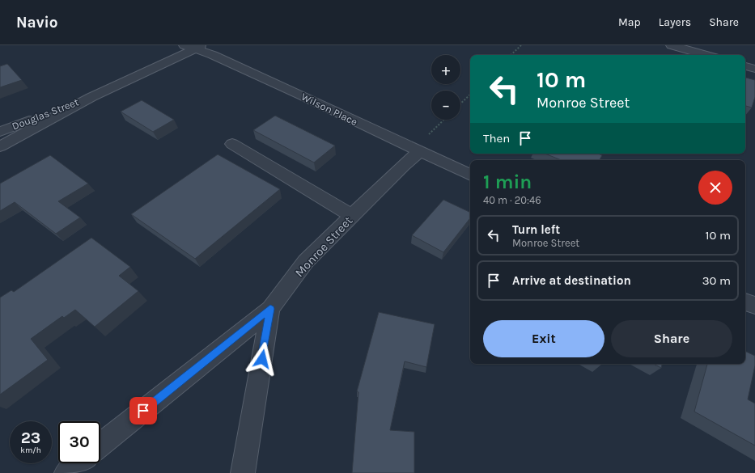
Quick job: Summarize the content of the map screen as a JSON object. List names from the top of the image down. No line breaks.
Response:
{"streets":{"street":["Wilson Place","Douglas Street","Monroe Street"]},"crossings":[["Wilson Place","Monroe Street"]],"page":{"header":"Navio","nav":["Map","Layers","Share"],"map_buttons":["+","−"],"turn":["10 m","Monroe Street"],"then":"Then","heading":["1 min","40 m · 20:46"],"list":[{"name":"Turn left","note":"Monroe Street","value":"10 m"},{"name":"Arrive at destination","value":"30 m"}],"buttons":["Exit","Share"],"speed":"23 km/h","limit":"30"}}
